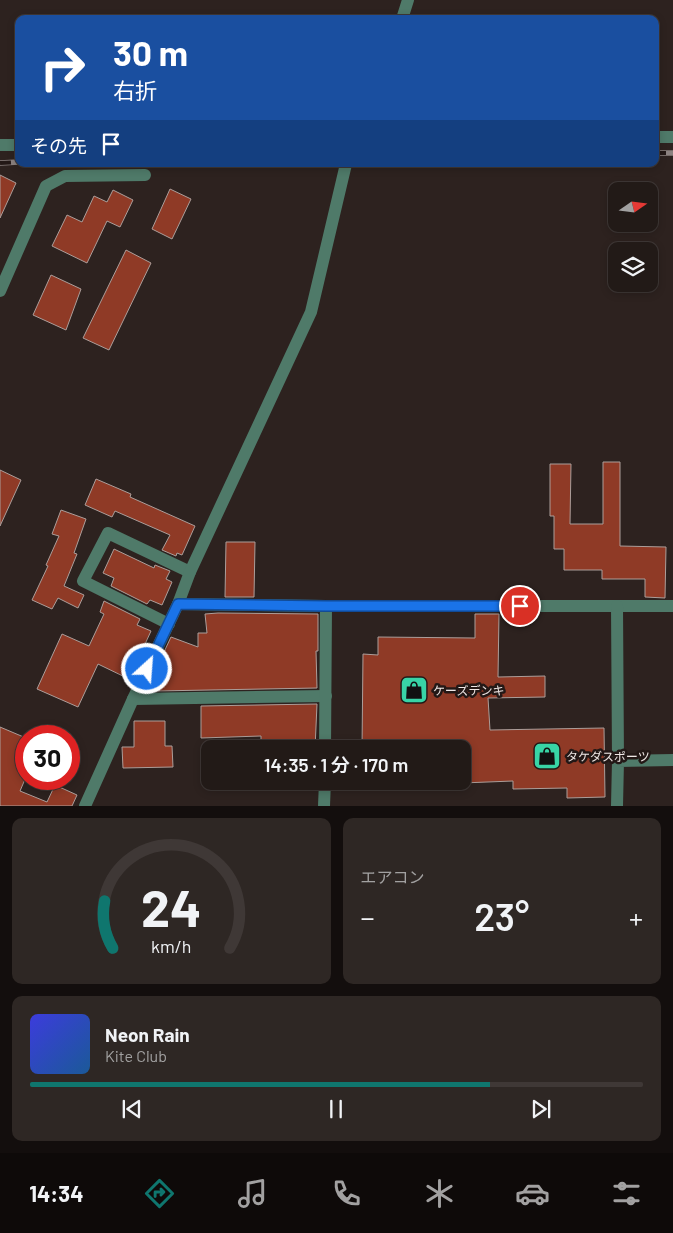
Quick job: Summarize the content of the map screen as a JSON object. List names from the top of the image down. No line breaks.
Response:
{"places":{"shop":["ケーズデンキ","タケダスポーツ"]},"north":"right","page":{"turn":["30 m","右折"],"then":"その先","limit":"30","trip":"14:35 · 1 分 · 170 m","tile":"エアコン","heat":["−","23°","+"],"song":["Neon Rain","Kite Club"],"tabs":"14:34","gauge":["24","km/h"]}}
